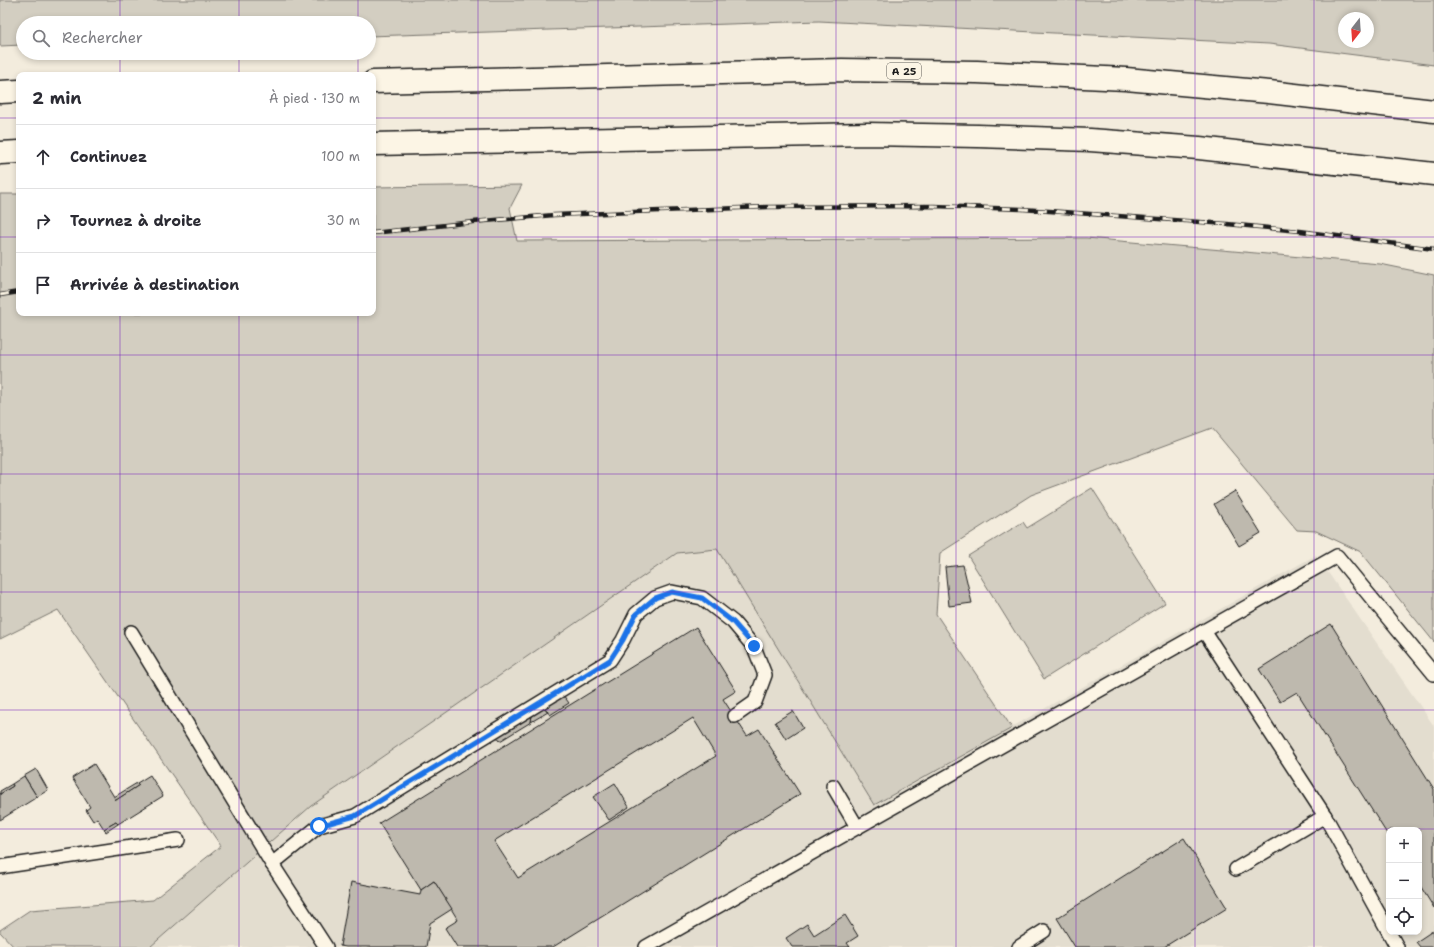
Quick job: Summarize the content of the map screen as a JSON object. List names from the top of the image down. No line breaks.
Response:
{"streets":{"highway":["A 25"]},"north":"bottom","page":{"search":"Rechercher","heading":["2 min","À pied · 130 m"],"list":[["Continuez","100 m"],["Tournez à droite","30 m"],"Arrivée à destination"],"map_buttons":["+","−"]}}
